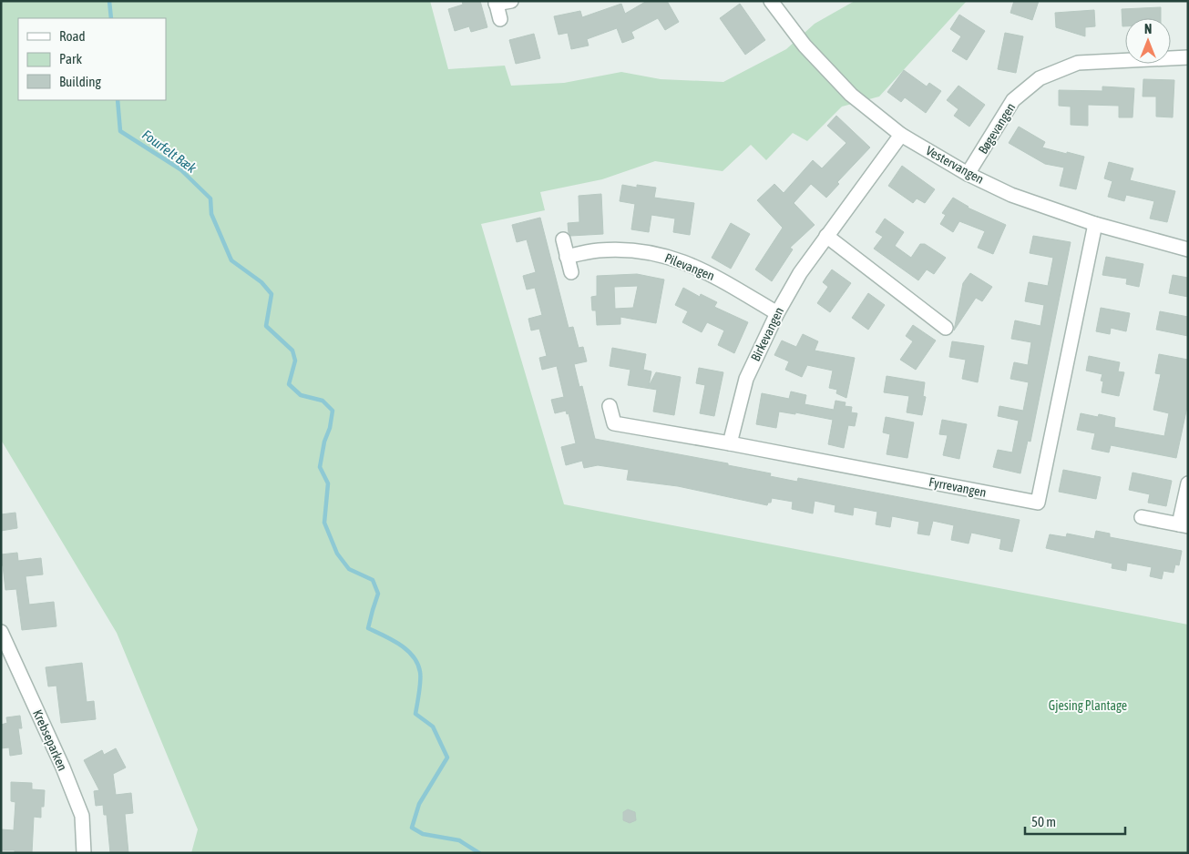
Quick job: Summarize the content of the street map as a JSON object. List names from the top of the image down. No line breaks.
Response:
{"streets":{"street":["Bøgevangen","Vestervangen","Pilevangen","Birkevangen","Fyrrevangen","Krebseparken"]},"crossings":[["Bøgevangen","Vestervangen"],["Vestervangen","Birkevangen"],["Vestervangen","Fyrrevangen"],["Pilevangen","Birkevangen"],["Birkevangen","Fyrrevangen"]],"water":["Fourfelt Bæk"],"parks":["Gjesing Plantage"],"legend":["Road","Park","Building"],"scale_bar":"50 m","north":"top"}
